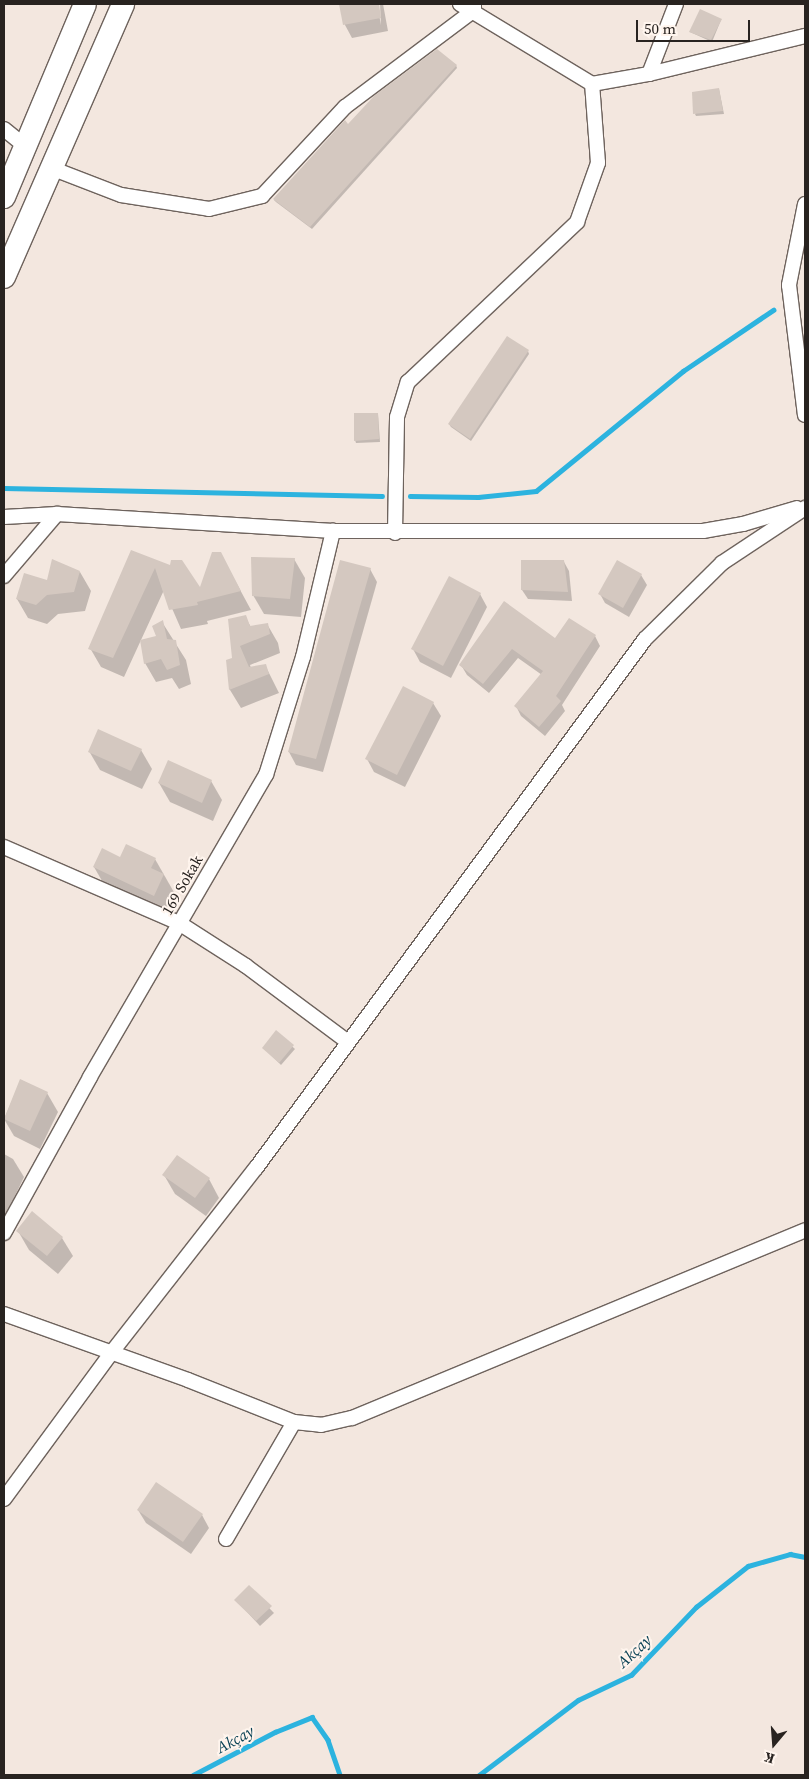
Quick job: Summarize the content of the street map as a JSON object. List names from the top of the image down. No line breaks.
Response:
{"streets":{"street":["169 Sokak"]},"water":["Akçay"],"scale_bar":"50 m","north":"bottom"}
